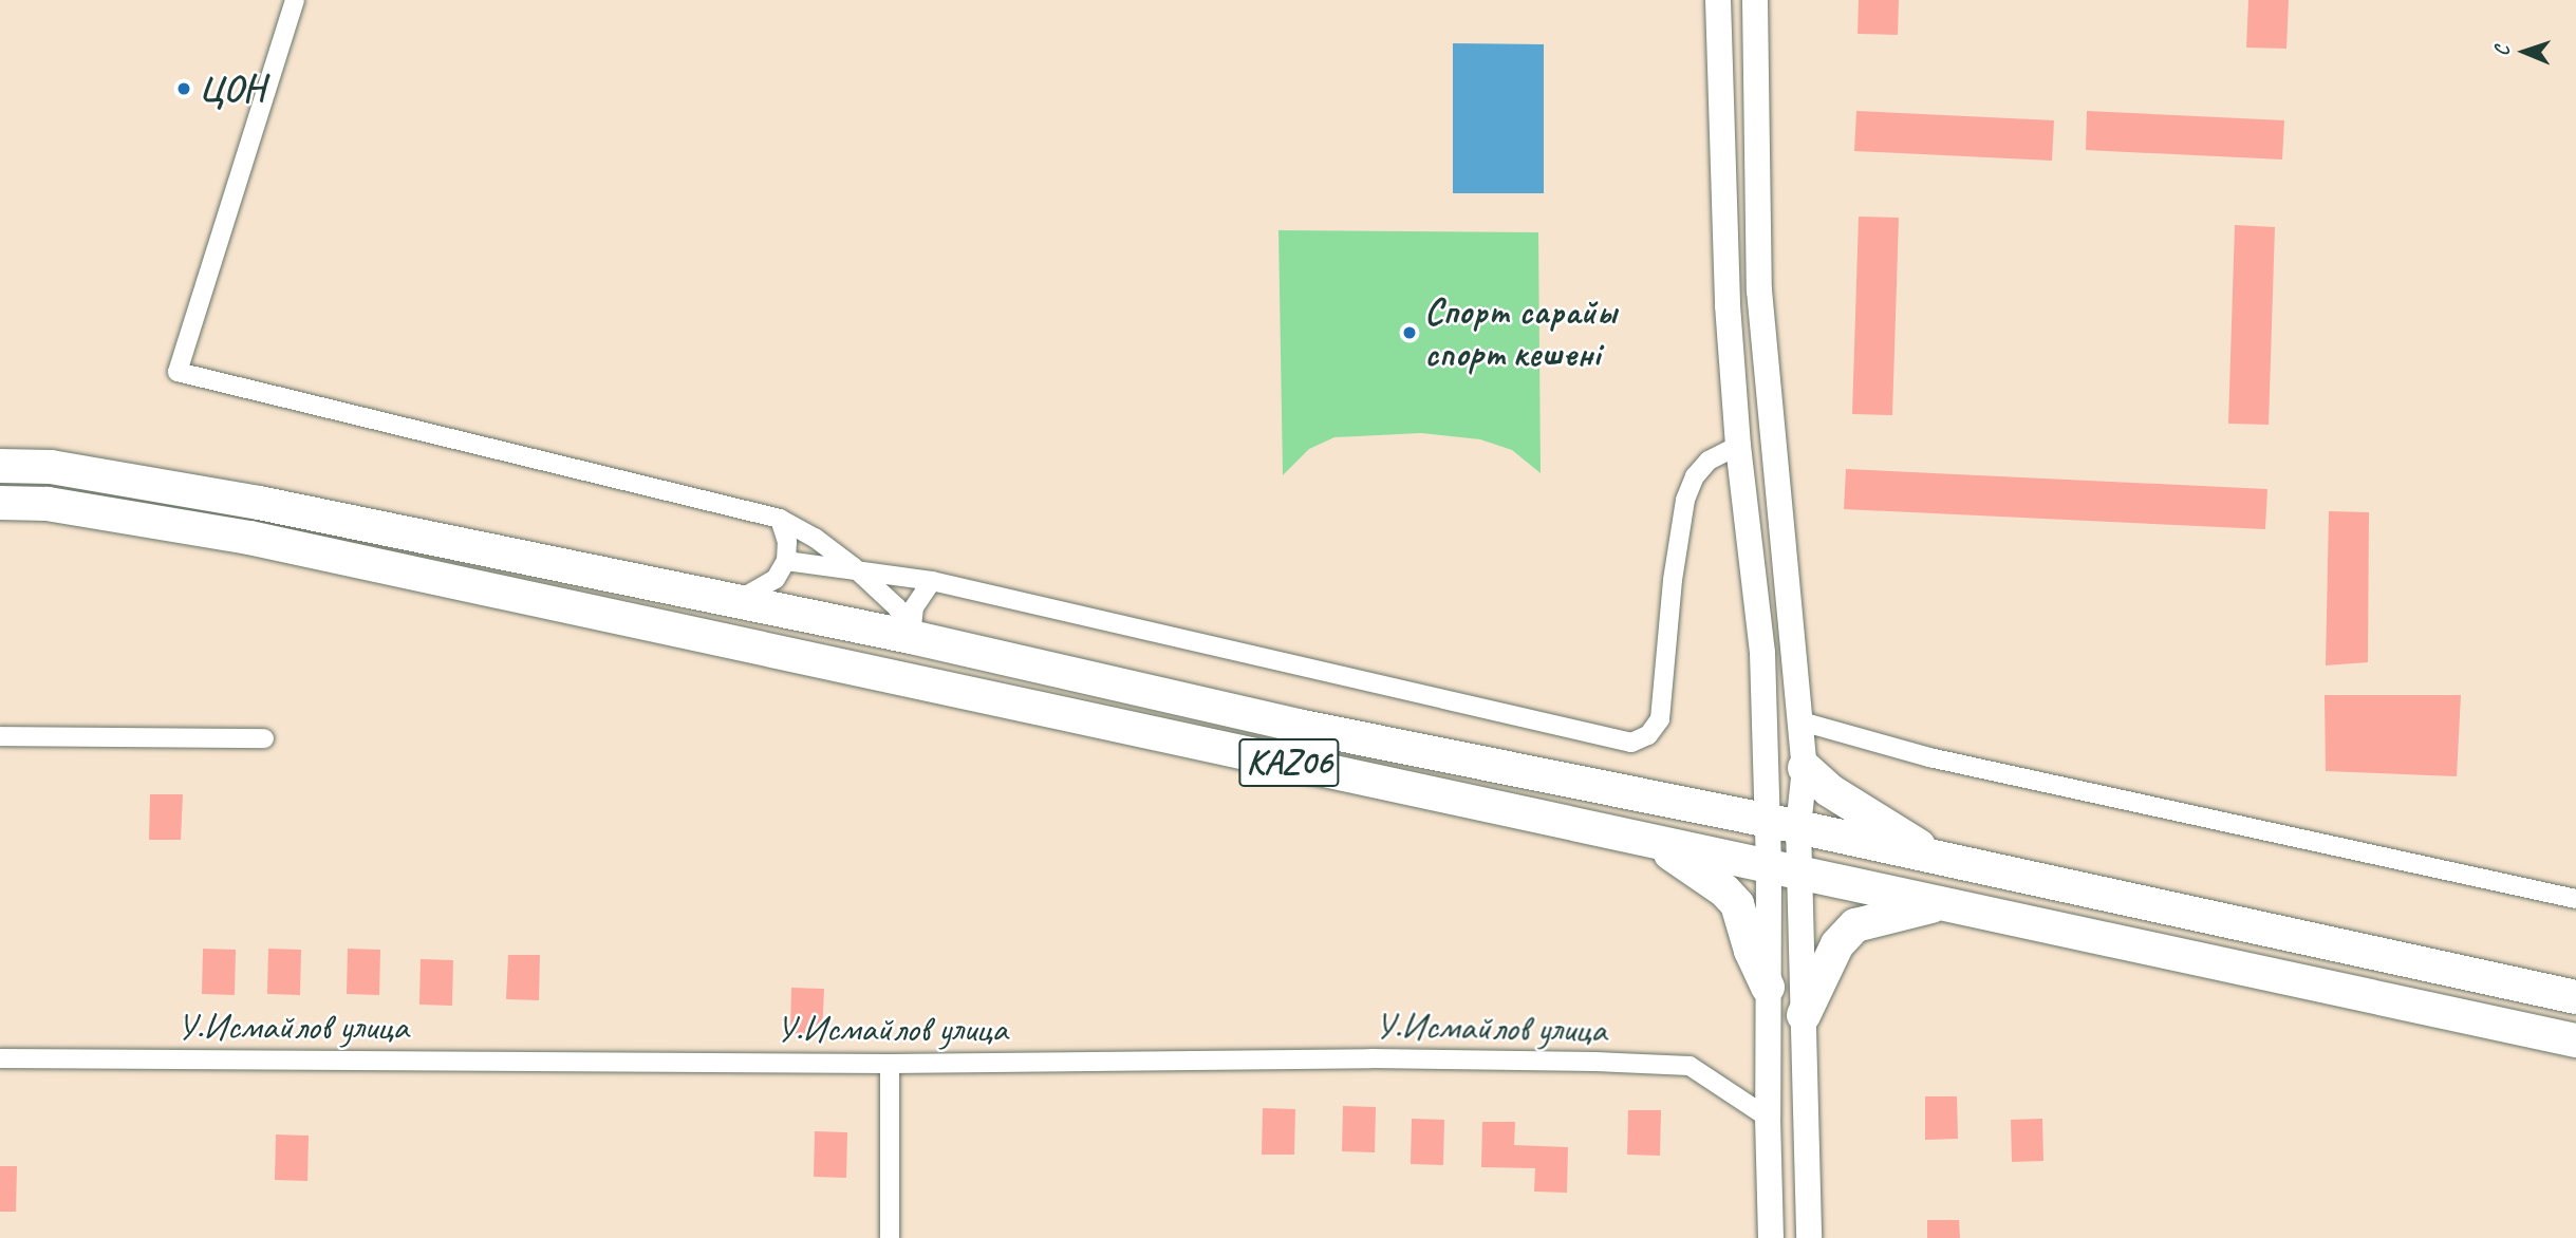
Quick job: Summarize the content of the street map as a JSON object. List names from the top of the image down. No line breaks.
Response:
{"streets":{"highway":["KАZ06"],"street":["У.Исмайлов улица"]},"places":["ЦОН","Спорт сарайы спорт кешені"],"north":"left"}
